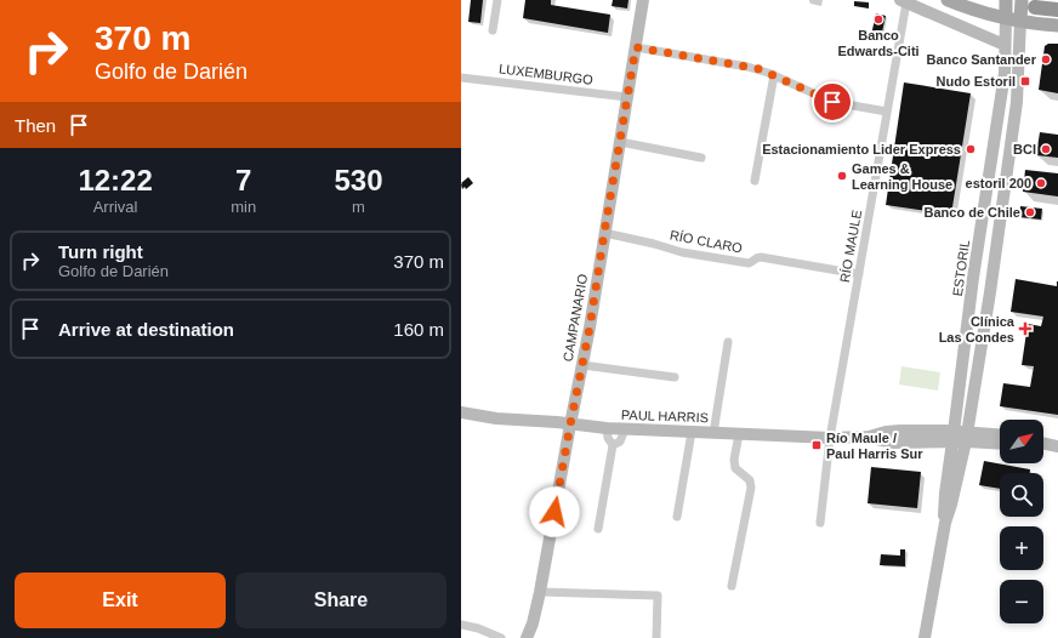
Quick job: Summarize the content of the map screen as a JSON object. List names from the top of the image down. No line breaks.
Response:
{"streets":{"street":["LUXEMBURGO","RÍO CLARO","RÍO MAULE","ESTORIL","CAMPANARIO","PAUL HARRIS"]},"crossings":[["LUXEMBURGO","CAMPANARIO"],["RÍO CLARO","RÍO MAULE"],["RÍO CLARO","CAMPANARIO"],["RÍO MAULE","PAUL HARRIS"],["ESTORIL","PAUL HARRIS"],["CAMPANARIO","PAUL HARRIS"]],"places":{"other":["Banco Edwards-Citi","Banco Santander","Estacionamiento Lider Express","BCI","Games & Learning House","estoril 200","Banco de Chile"],"transit":["Nudo Estoril","Río Maule / Paul Harris Sur"],"health":["Clínica Las Condes"]},"north":"top right","page":{"turn":["370 m","Golfo de Darién"],"then":"Then","eta":["12:22","Arrival","7","min","530","m"],"list":[{"name":"Turn right","note":"Golfo de Darién","value":"370 m"},{"name":"Arrive at destination","value":"160 m"}],"map_buttons":["+","−"],"buttons":["Exit","Share"]}}
